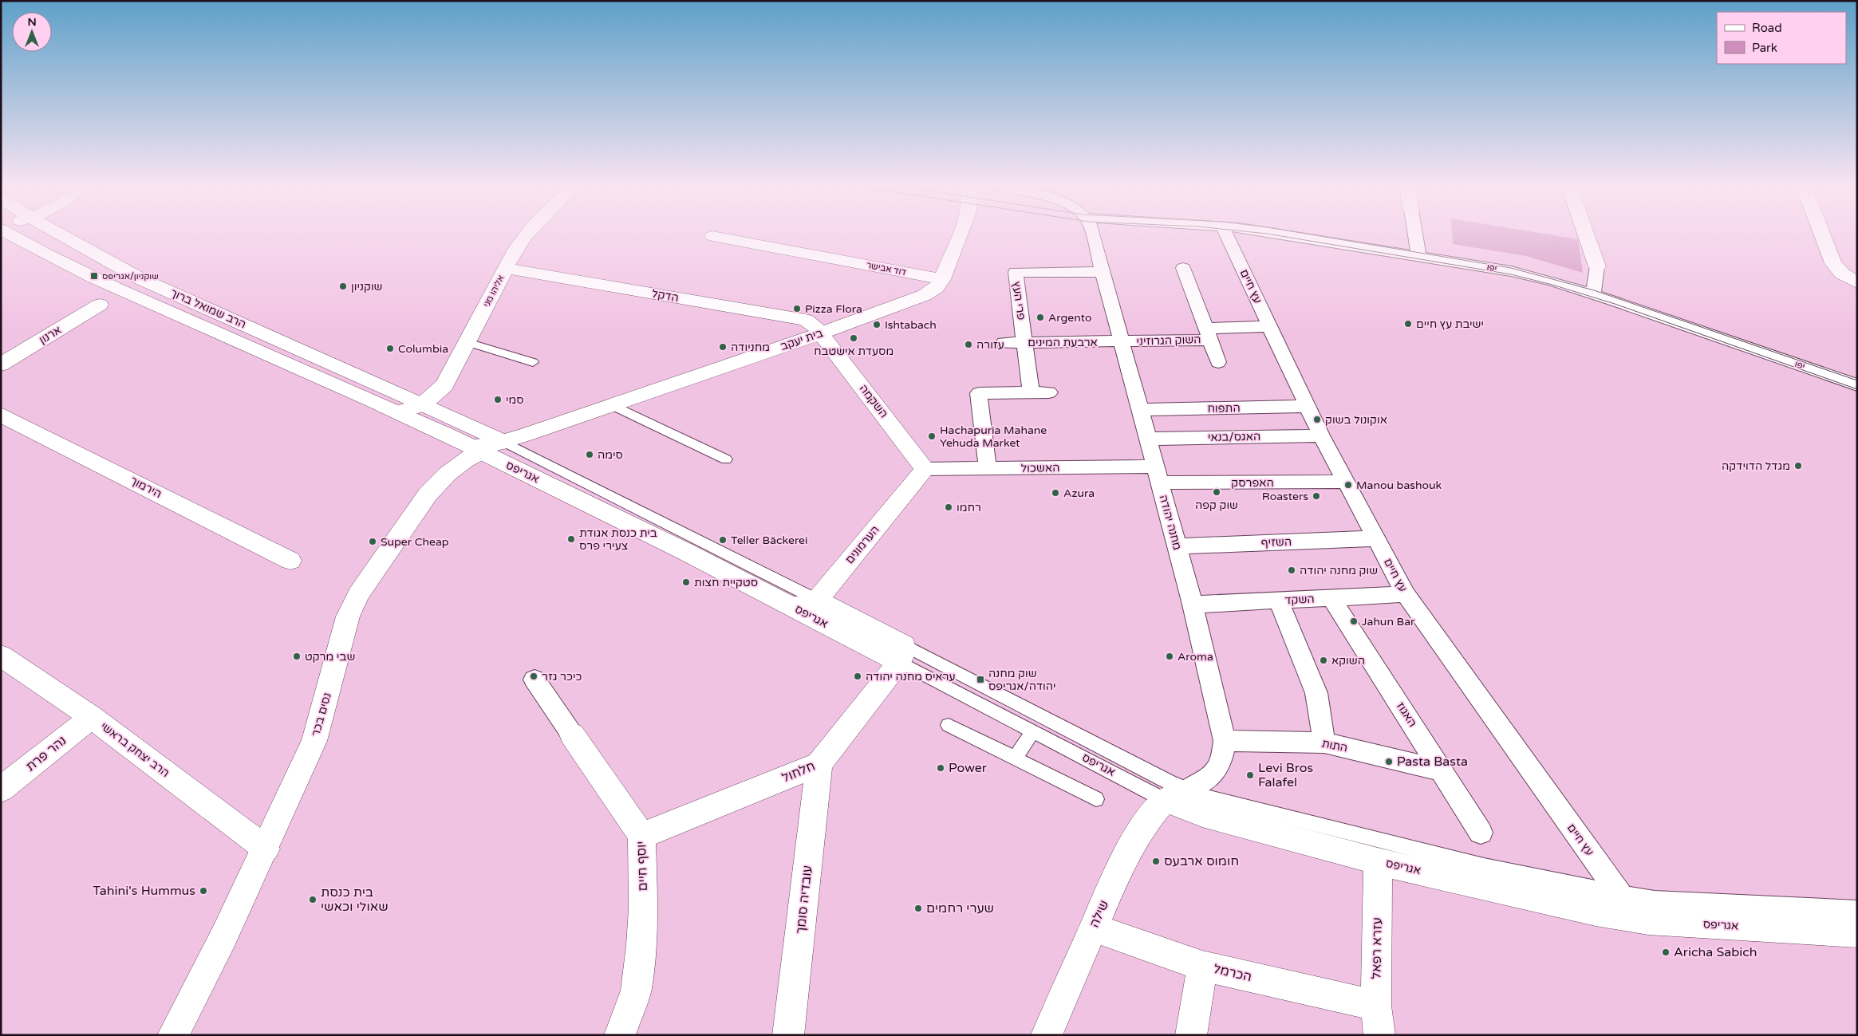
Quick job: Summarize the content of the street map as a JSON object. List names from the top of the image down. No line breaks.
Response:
{"streets":{"street":["יפו","דוד אבישר","עץ חיים","אליהו מני","הדקל","פרי העץ","הרב שמואל ברוך","ארנון","בית יעקב","השוק הגרוזיני","ארבעת המינים","השקמה","התפוח","האגס/בנאי","האשכול","אגריפס","האפרסק","הירמוך","מחנה יהודה","השזיף","הערמונים","השקד","נסים בכר","האגוז","התות","הרב יצחק בראשי","נהר פרת","חלחול","יוסף חיים","עובדיה סומך","שילה","עזרא רפאל","הכרמל"]},"crossings":[["דוד אבישר","בית יעקב"],["עץ חיים","התפוח"],["עץ חיים","האגס/בנאי"],["עץ חיים","אגריפס"],["עץ חיים","האפרסק"],["עץ חיים","השזיף"],["עץ חיים","השקד"],["אליהו מני","הדקל"],["אליהו מני","הרב שמואל ברוך"],["אליהו מני","אגריפס"],["הדקל","בית יעקב"],["הדקל","השקמה"],["פרי העץ","ארבעת המינים"],["פרי העץ","מחנה יהודה"],["הרב שמואל ברוך","אגריפס"],["בית יעקב","השקמה"],["בית יעקב","אגריפס"],["בית יעקב","נסים בכר"],["השוק הגרוזיני","ארבעת המינים"],["השוק הגרוזיני","מחנה יהודה"],["ארבעת המינים","מחנה יהודה"],["השקמה","האשכול"],["השקמה","הערמונים"],["התפוח","מחנה יהודה"],["האגס/בנאי","מחנה יהודה"],["האשכול","האפרסק"],["האשכול","מחנה יהודה"],["האשכול","הערמונים"],["אגריפס","מחנה יהודה"],["אגריפס","הערמונים"],["אגריפס","נסים בכר"],["אגריפס","חלחול"],["אגריפס","שילה"],["אגריפס","עזרא רפאל"],["האפרסק","מחנה יהודה"],["מחנה יהודה","השזיף"],["מחנה יהודה","השקד"],["מחנה יהודה","התות"],["מחנה יהודה","שילה"],["השקד","האגוז"],["נסים בכר","הרב יצחק בראשי"],["האגוז","התות"],["הרב יצחק בראשי","נהר פרת"],["חלחול","יוסף חיים"],["חלחול","עובדיה סומך"],["שילה","הכרמל"],["עזרא רפאל","הכרמל"]],"places":{"transit":["שוקניון/אגריפס","שוק מחנה יהודה/אגריפס"],"other":["שוקניון","Pizza Flora","Argento","ישיבת עץ חיים","Ishtabach","מסעדת אישטבח","עזורה","מחניודה","Columbia","סמי","אוקונול בשוק","Hachapuria Mahane Yehuda Market","סימה","מגדל הדוידקה","Manou bashouk","שוק קפה","Azura","Roasters","רחמו","בית כנסת אגודת צעירי פרס","Teller Bäckerei","Super Cheap","שוק מחנה יהודה","סטקיית חצות","Jahun Bar","שבי מרקט","Aroma","השוקא","כיכר גזר","עראיס מחנה יהודה","Pasta Basta","Power","Levi Bros Falafel","חומוס ארבעס","Tahini's Hummus","בית כנסת שאולי וכאשי","שערי רחמים","Aricha Sabich"]},"legend":["Road","Park"],"north":"top"}
